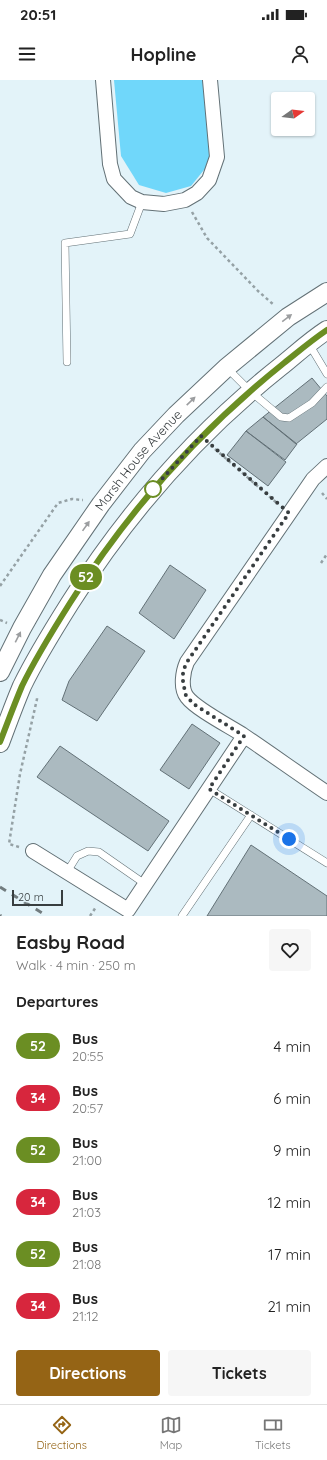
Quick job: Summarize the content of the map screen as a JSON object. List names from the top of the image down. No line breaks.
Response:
{"streets":{"street":["Marsh House Avenue"]},"lines":["bus line 52"],"scale_bar":"20 m","north":"right","page":{"status":"20:51","header":"Hopline","on_map":"52","scale":"20 m","heading":[["Easby Road","Walk · 4 min · 250 m"],"Departures"],"list":[{"mark":"52","name":"Bus","note":"20:55","value":"4 min"},{"mark":"34","name":"Bus","note":"20:57","value":"6 min"},{"mark":"52","name":"Bus","note":"21:00","value":"9 min"},{"mark":"34","name":"Bus","note":"21:03","value":"12 min"},{"mark":"52","name":"Bus","note":"21:08","value":"17 min"},{"mark":"34","name":"Bus","note":"21:12","value":"21 min"}],"buttons":["Directions","Tickets"],"tabs":["Directions","Map","Tickets"]}}
